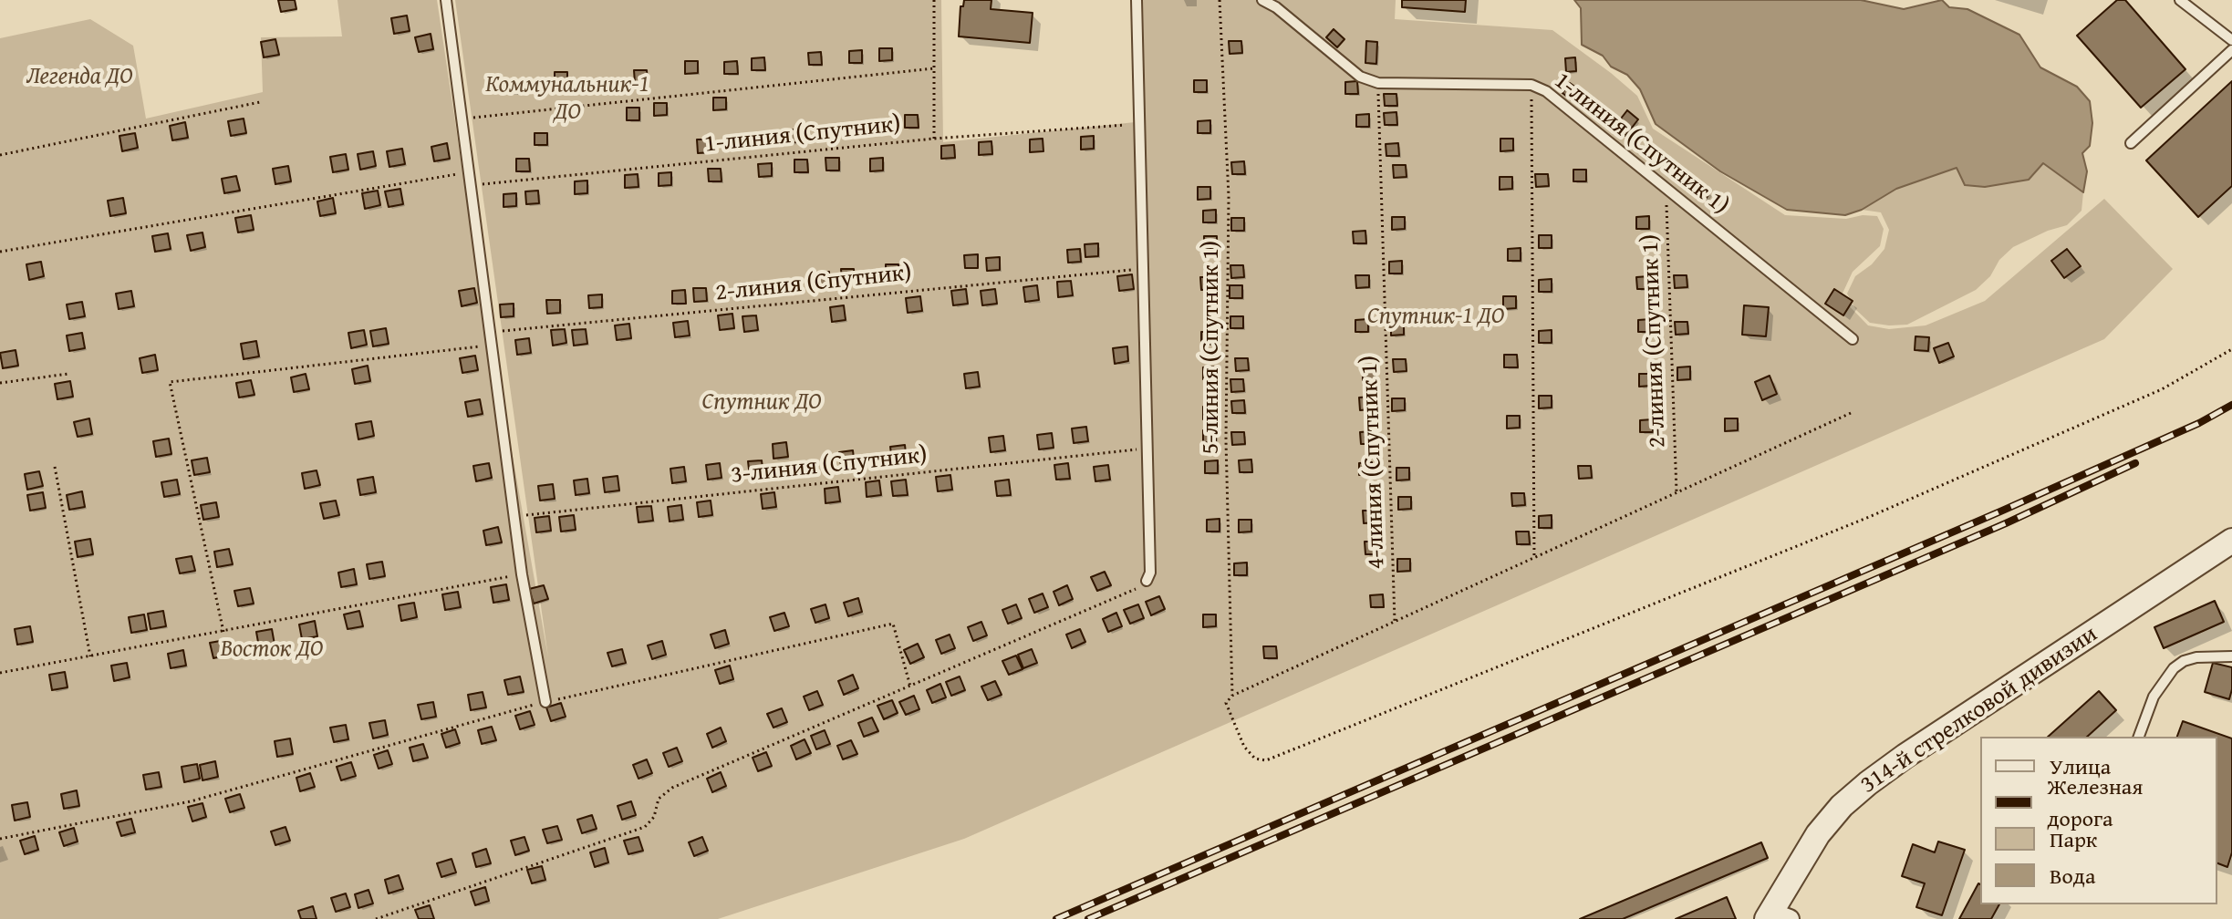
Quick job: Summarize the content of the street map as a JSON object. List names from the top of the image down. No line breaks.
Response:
{"streets":{"street":["314-й стрелковой дивизии"],"lane":["1-линия (Спутник 1)"],"path":["1-линия (Спутник)","2-линия (Спутник)","2-линия (Спутник 1)","5-линия (Спутник 1)","4-линия (Спутник 1)","3-линия (Спутник)"]},"crossings":[["1-линия (Спутник 1)","2-линия (Спутник 1)"],["1-линия (Спутник 1)","4-линия (Спутник 1)"]],"parks":["Легенда ДО","Коммунальник-1 ДО","Спутник-1 ДО","Спутник ДО","Восток ДО"],"legend":["Улица","Железная дорога","Парк","Вода"]}
